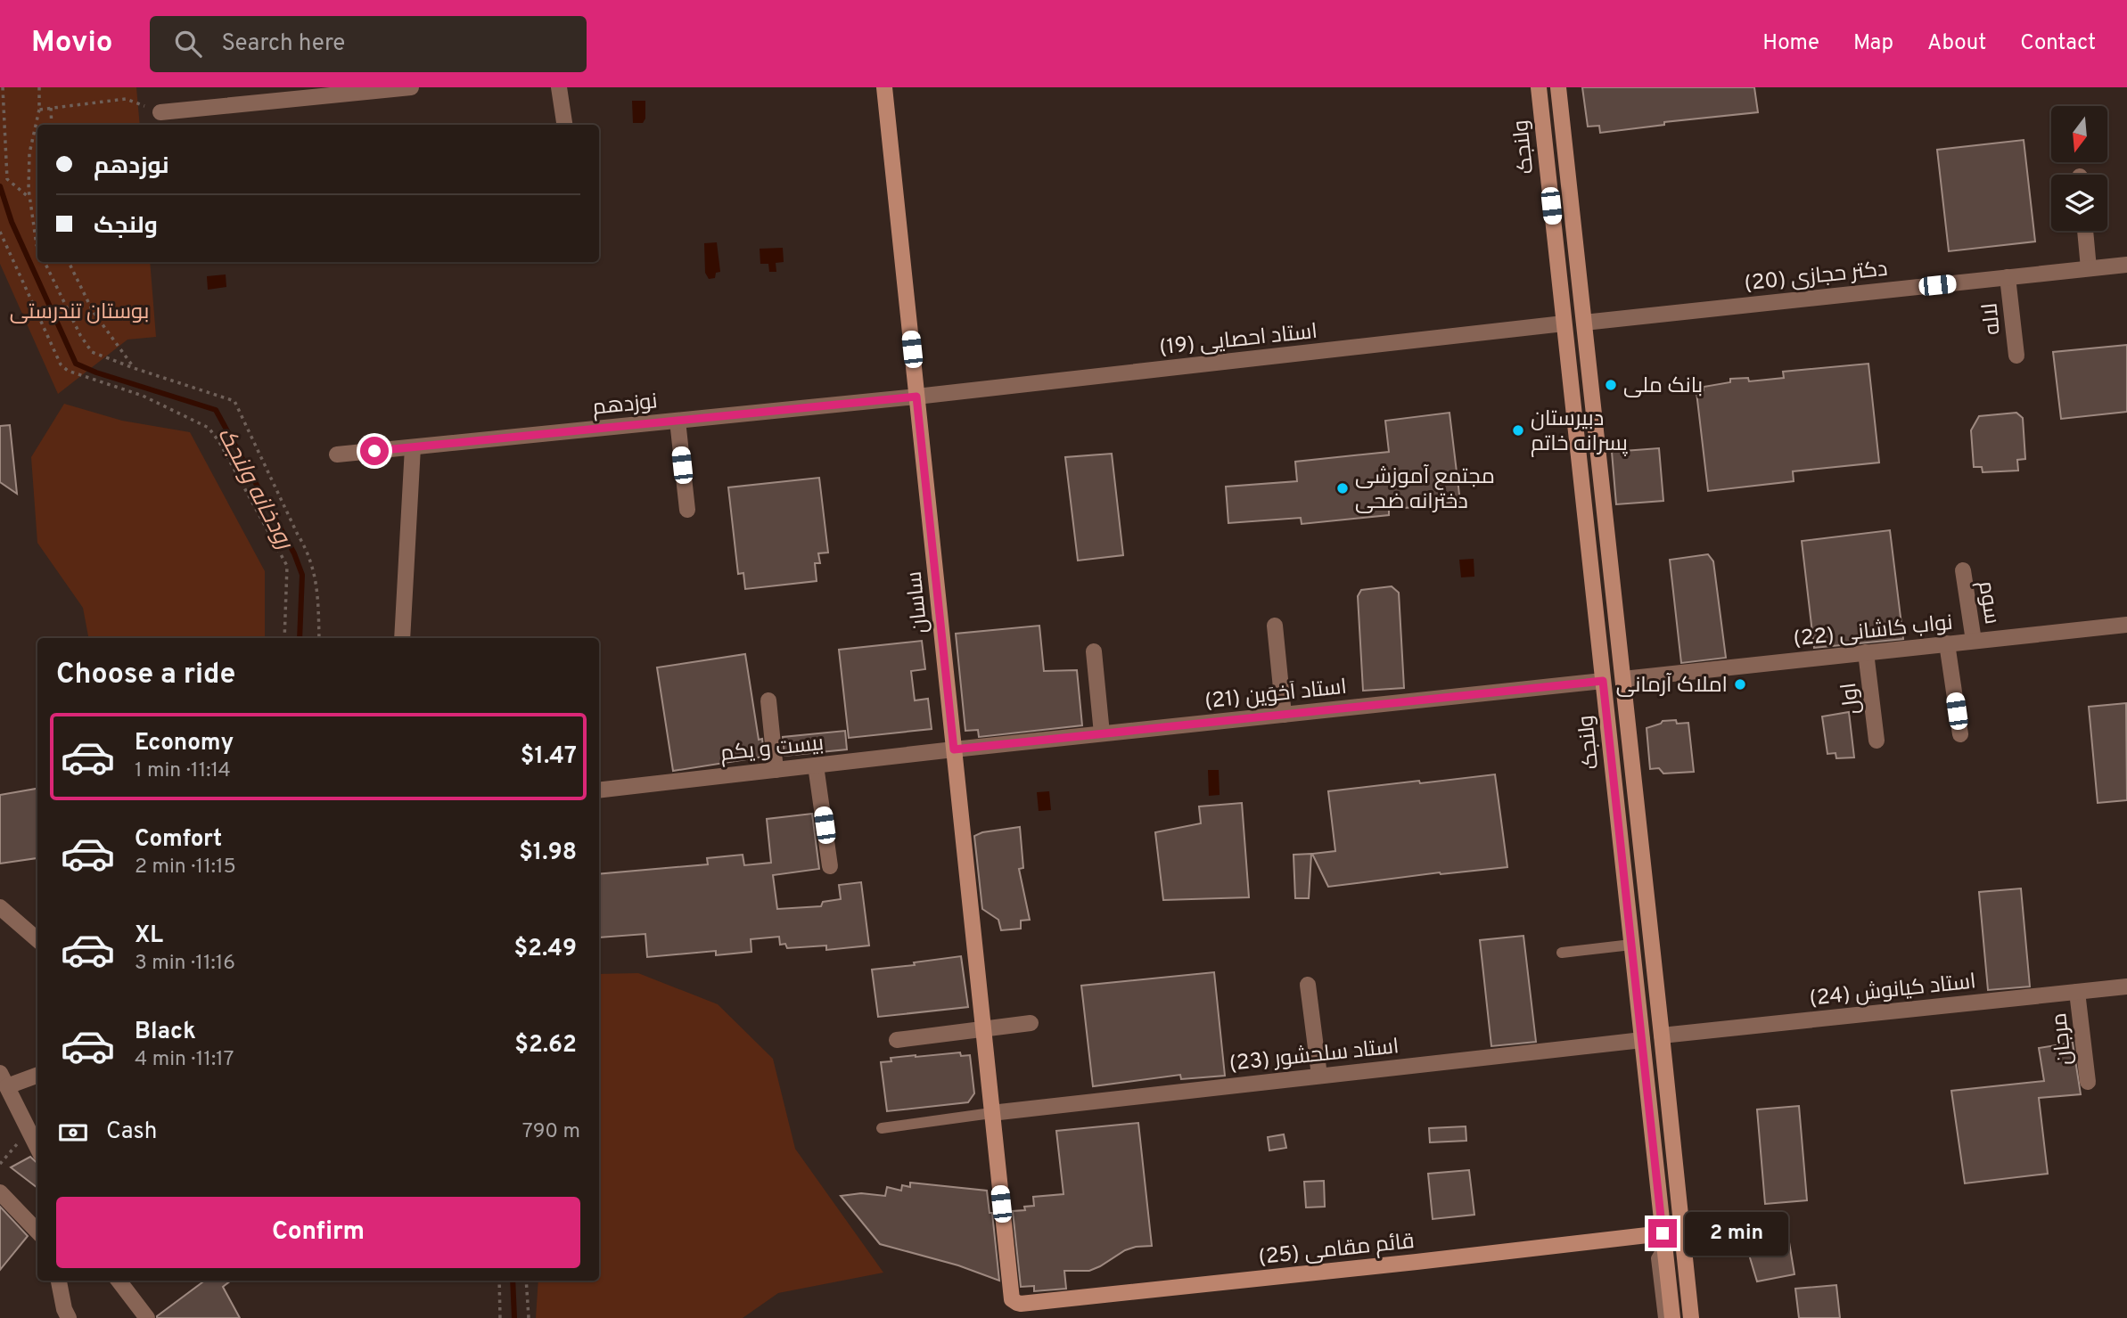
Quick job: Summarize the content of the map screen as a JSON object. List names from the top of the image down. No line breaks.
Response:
{"streets":{"main road":["ولنجک","ساسان","قائم مقامی (25)"],"street":["دکتر حجازی (20)","لاله","استاد احصایی (19)","نوزدهم","سوم","نواب کاشانی (22)","استاد اَخوَين (21)","اول","بیست و یکم","استاد کیانوش (24)","مرجان","استاد سلحشور (23)"]},"crossings":[["ولنجک","دکتر حجازی (20)"],["ولنجک","استاد احصایی (19)"],["ولنجک","نواب کاشانی (22)"],["ولنجک","استاد اَخوَين (21)"],["ولنجک","استاد کیانوش (24)"],["ولنجک","استاد سلحشور (23)"],["ولنجک","قائم مقامی (25)"],["دکتر حجازی (20)","لاله"],["استاد احصایی (19)","نوزدهم"],["استاد احصایی (19)","ساسان"],["نوزدهم","ساسان"],["ساسان","استاد اَخوَين (21)"],["ساسان","بیست و یکم"],["ساسان","استاد سلحشور (23)"],["ساسان","قائم مقامی (25)"],["سوم","نواب کاشانی (22)"],["نواب کاشانی (22)","اول"],["استاد اَخوَين (21)","بیست و یکم"],["استاد کیانوش (24)","مرجان"]],"water":["رودخانه ولنجک"],"parks":["بوستان تندرستی"],"places":["بانک ملی","دبیرستان پسرانه خاتم","مجتمع آموزشی دخترانه ضحی","املاک آرمانی"],"north":"bottom","page":{"header":"Movio","search":"Search here","nav":["Home","Map","About","Contact"],"banner":["نوزدهم","ولنجک"],"heading":"Choose a ride","list":[{"name":"Economy","note":"1 min · 11:14","value":"$1.47"},{"name":"Comfort","note":"2 min · 11:15","value":"$1.98"},{"name":"XL","note":"3 min · 11:16","value":"$2.49"},{"name":"Black","note":"4 min · 11:17","value":"$2.62"}],"pay":["Cash","790 m"],"buttons":"Confirm","bubble":"2 min"}}
